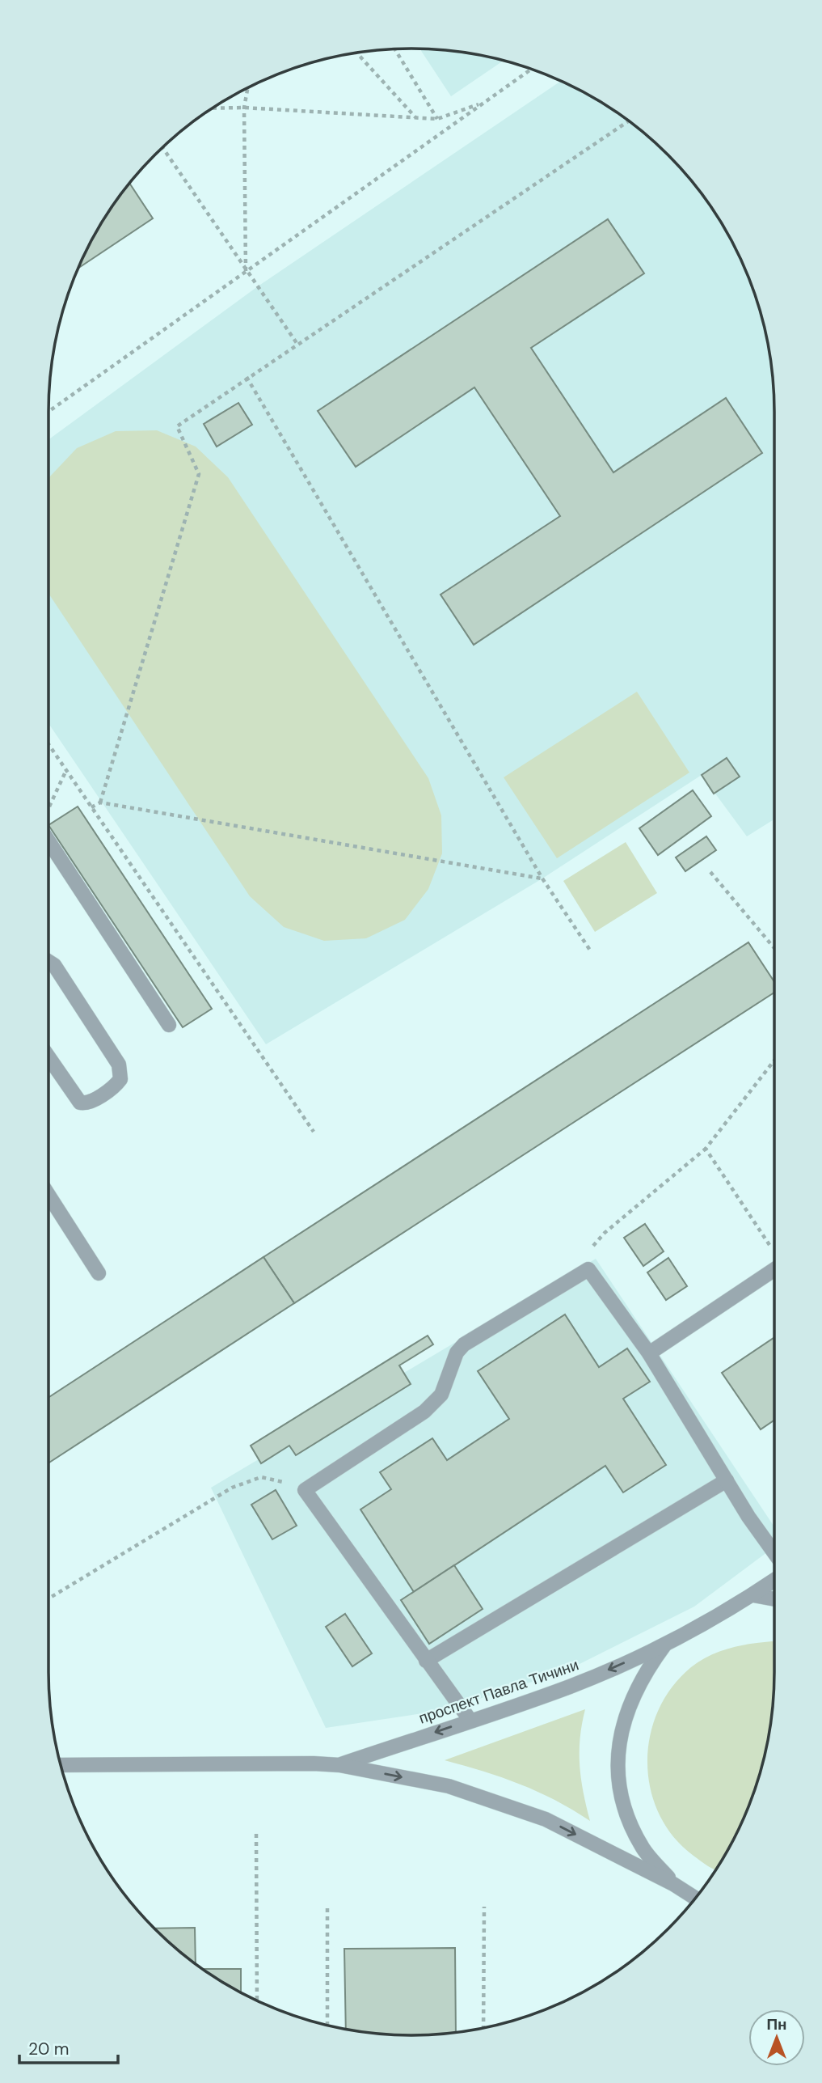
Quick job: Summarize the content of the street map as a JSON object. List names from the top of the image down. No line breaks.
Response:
{"streets":{"street":["проспект Павла Тичини"]},"scale_bar":"20 m","north":"top"}
